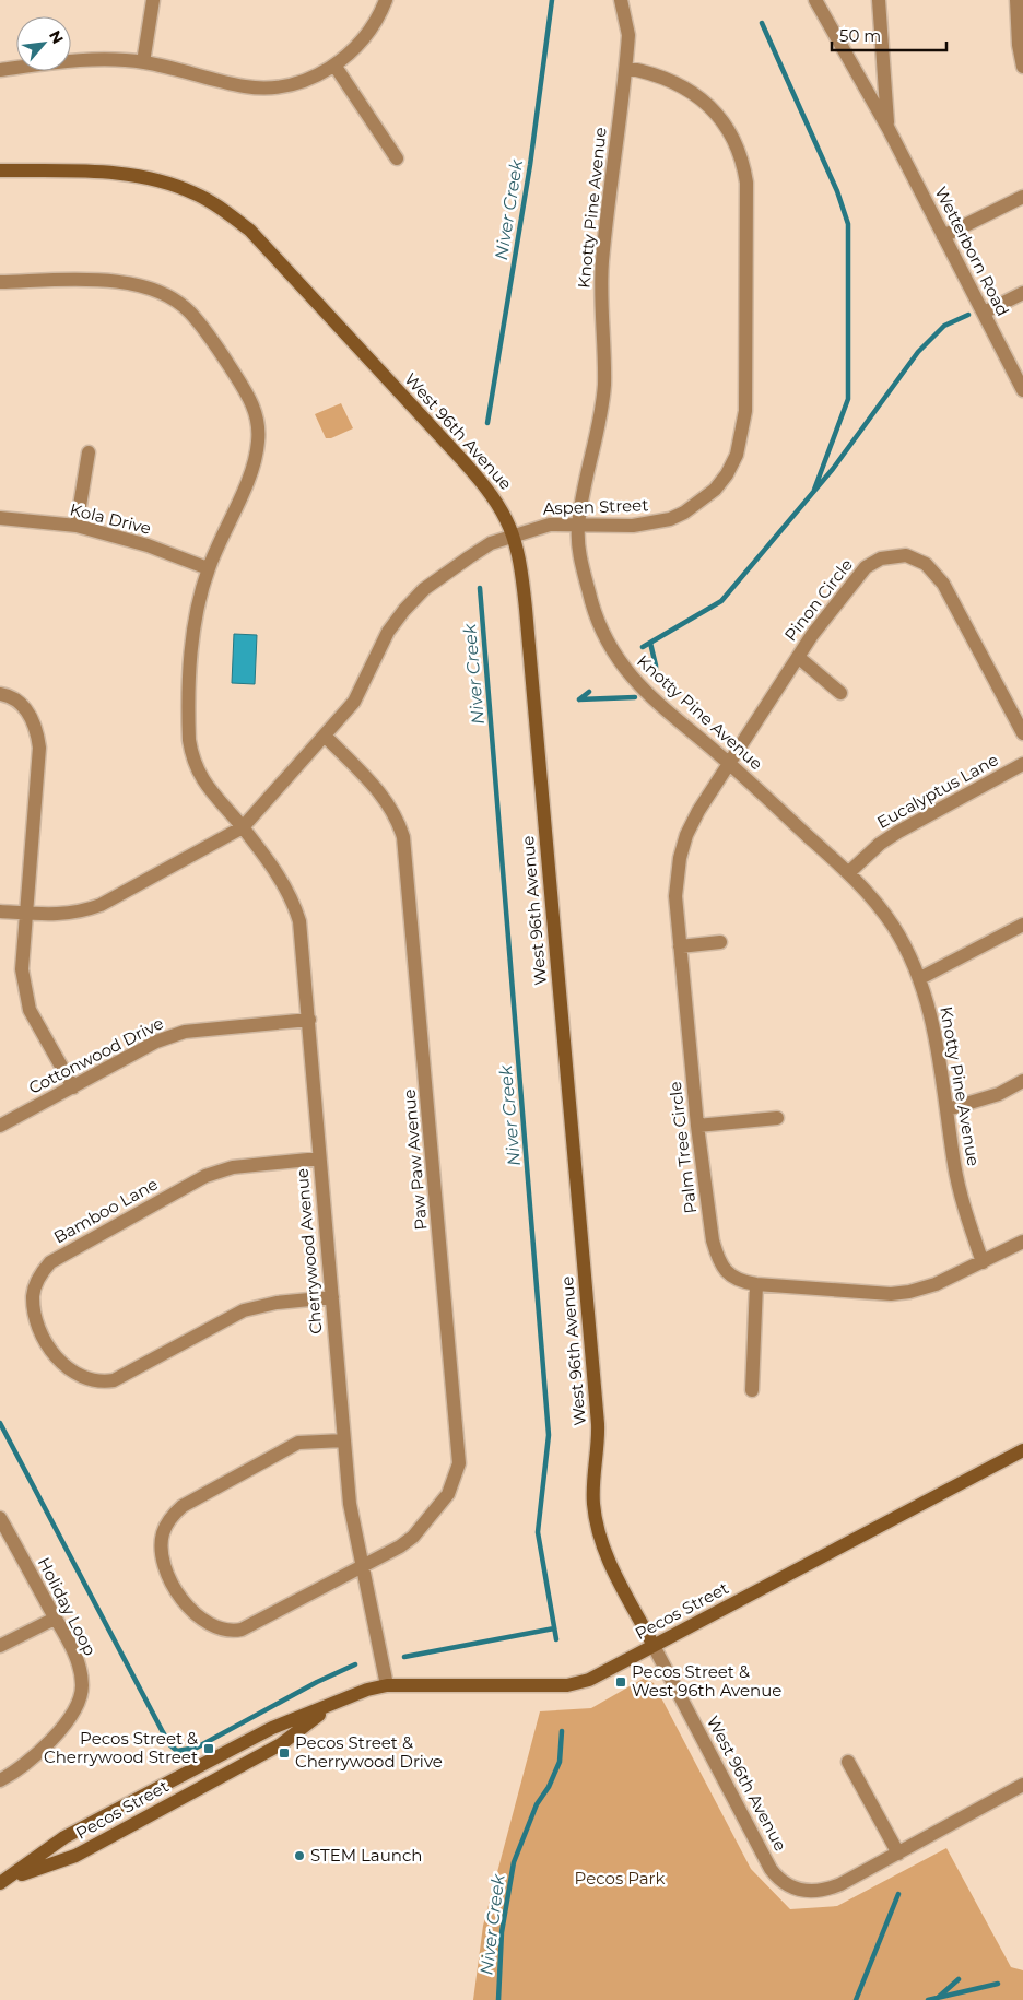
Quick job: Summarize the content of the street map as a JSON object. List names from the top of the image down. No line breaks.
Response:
{"streets":{"street":["Knotty Pine Avenue","Wetterborn Road","West 96th Avenue","Aspen Street","Kola Drive","Pinon Circle","Eucalyptus Lane","Cottonwood Drive","Palm Tree Circle","Paw Paw Avenue","Bamboo Lane","Cherrywood Avenue","Holiday Loop","Pecos Street"]},"crossings":[["Knotty Pine Avenue","Aspen Street"],["Knotty Pine Avenue","Pinon Circle"],["Knotty Pine Avenue","Eucalyptus Lane"],["Knotty Pine Avenue","Palm Tree Circle"],["West 96th Avenue","Aspen Street"],["West 96th Avenue","Pecos Street"],["Aspen Street","Paw Paw Avenue"],["Aspen Street","Cherrywood Avenue"],["Kola Drive","Cherrywood Avenue"],["Pinon Circle","Palm Tree Circle"],["Cottonwood Drive","Cherrywood Avenue"],["Paw Paw Avenue","Cherrywood Avenue"],["Bamboo Lane","Cherrywood Avenue"],["Cherrywood Avenue","Pecos Street"]],"water":["Niver Creek"],"parks":["Pecos Park"],"places":{"transit":["Pecos Street & West 96th Avenue","Pecos Street & Cherrywood Street","Pecos Street & Cherrywood Drive"],"other":["STEM Launch"]},"scale_bar":"50 m","north":"top right"}
